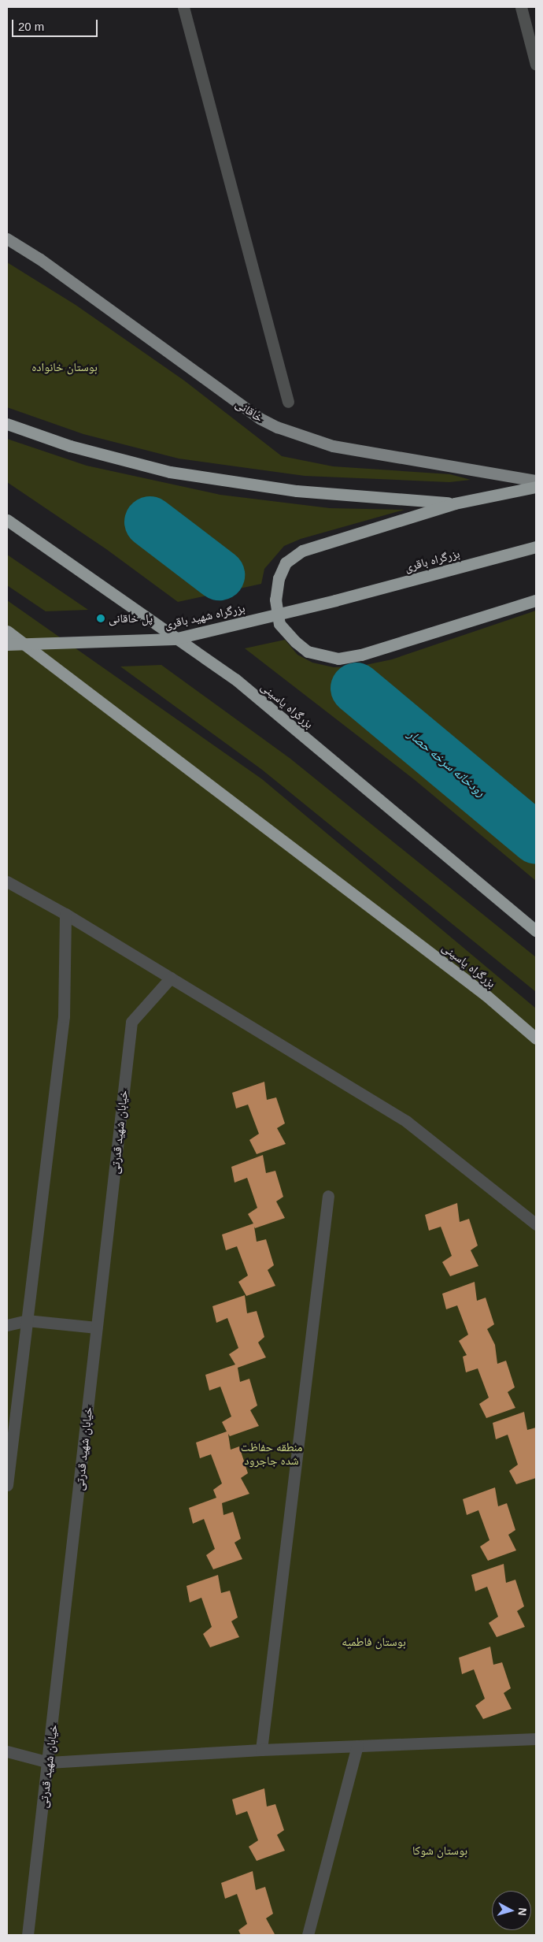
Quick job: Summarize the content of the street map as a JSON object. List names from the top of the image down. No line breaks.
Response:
{"streets":{"highway":["بزرگراه باقری","بزرگراه شهید باقری","بزرگراه یاسینی"],"main road":["خاقانی"],"street":["خیابان شهید قدرتی"]},"crossings":[["بزرگراه باقری","بزرگراه شهید باقری"]],"water":["رودخانه سرخه حصار"],"parks":["بوستان خانواده","منطقه حفاظت شده جاجرود","بوستان فاطمیه","بوستان شوکا"],"places":["پل خاقانی"],"scale_bar":"20 m","north":"right"}
